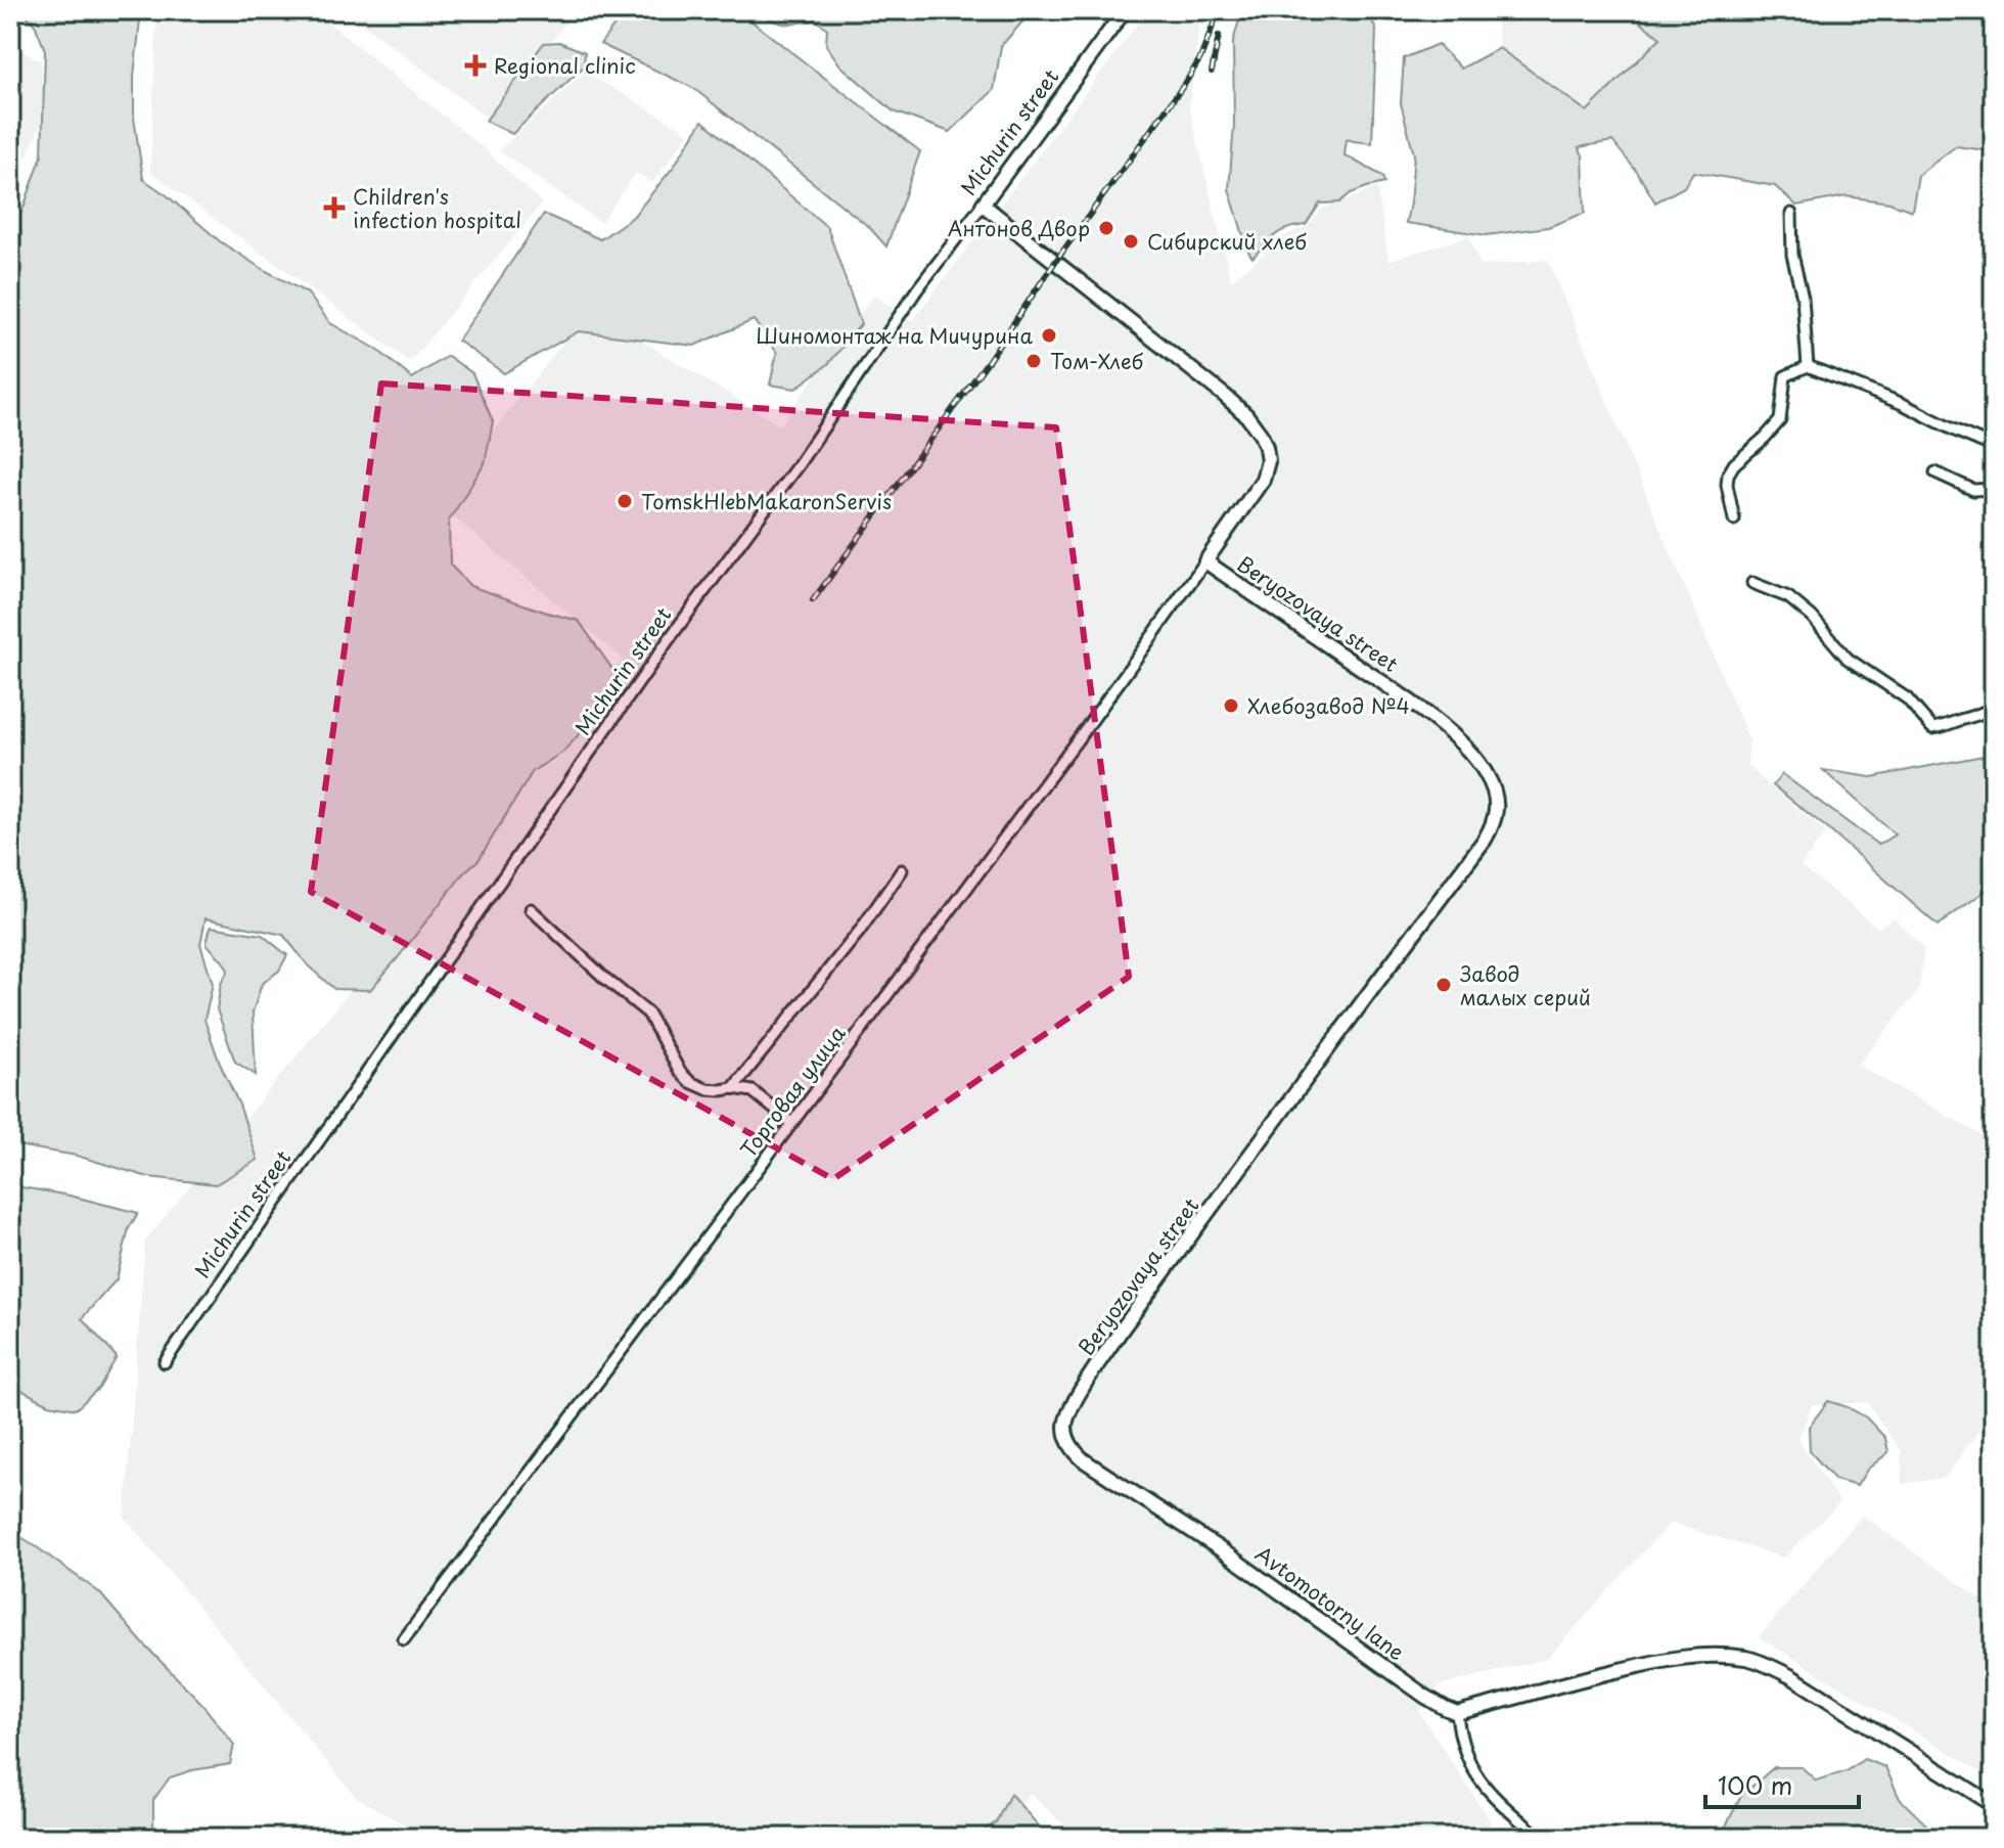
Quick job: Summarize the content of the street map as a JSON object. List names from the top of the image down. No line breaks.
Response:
{"streets":{"street":["Michurin street","Beryozovaya street","Торговая улица","Avtomotorny lane"]},"crossings":[["Michurin street","Beryozovaya street"],["Beryozovaya street","Торговая улица"],["Beryozovaya street","Avtomotorny lane"]],"places":{"health":["Regional clinic","Children's infection hospital"],"other":["Антонов Двор","Сибирский хлеб","Шиномонтаж на Мичурина","Том-Хлеб","TomskHlebMakaronServis","Хлебозавод №4","Завод малых серий"]},"scale_bar":"100 m"}
